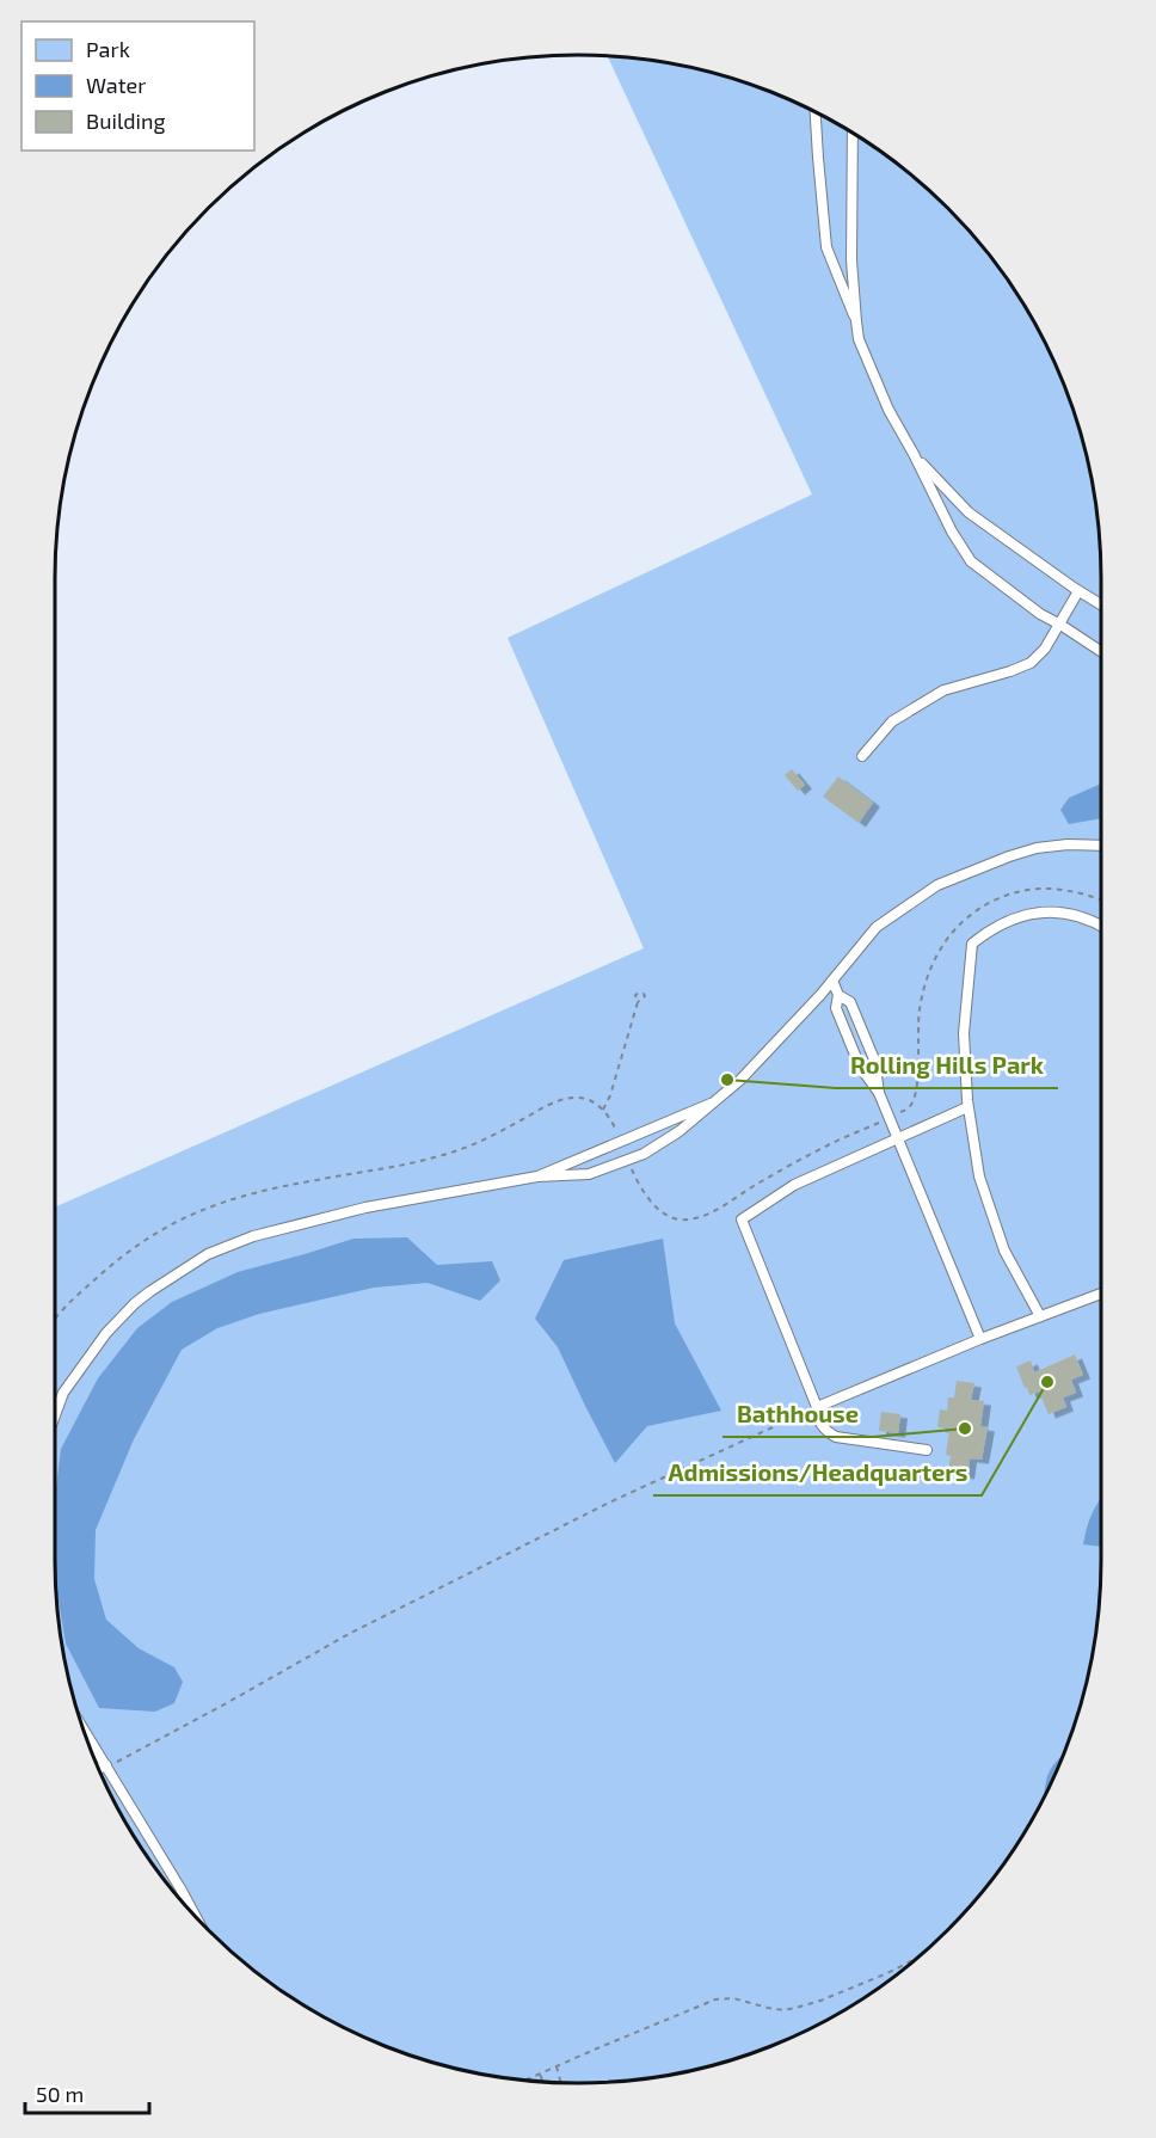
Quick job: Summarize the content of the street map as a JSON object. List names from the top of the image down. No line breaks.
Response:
{"places":["Rolling Hills Park","Admissions/Headquarters","Bathhouse"],"legend":["Park","Water","Building"],"scale_bar":"50 m"}
